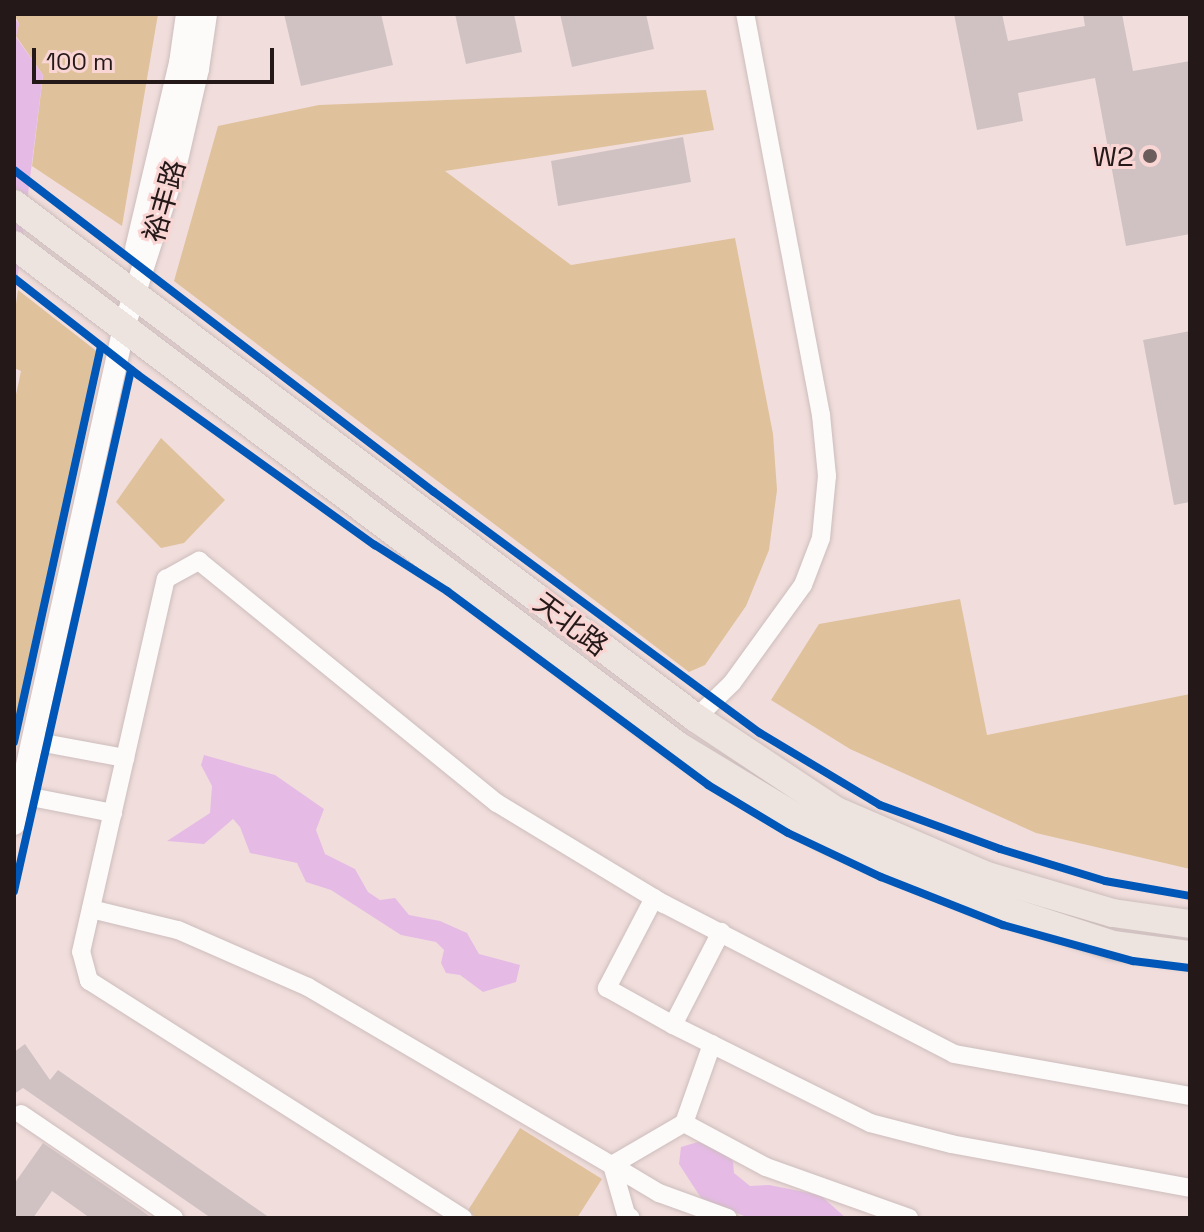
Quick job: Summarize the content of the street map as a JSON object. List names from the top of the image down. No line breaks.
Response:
{"streets":{"main road":["天北路"],"street":["裕丰路"]},"crossings":[["裕丰路","天北路"]],"places":["W2"],"scale_bar":"100 m"}
